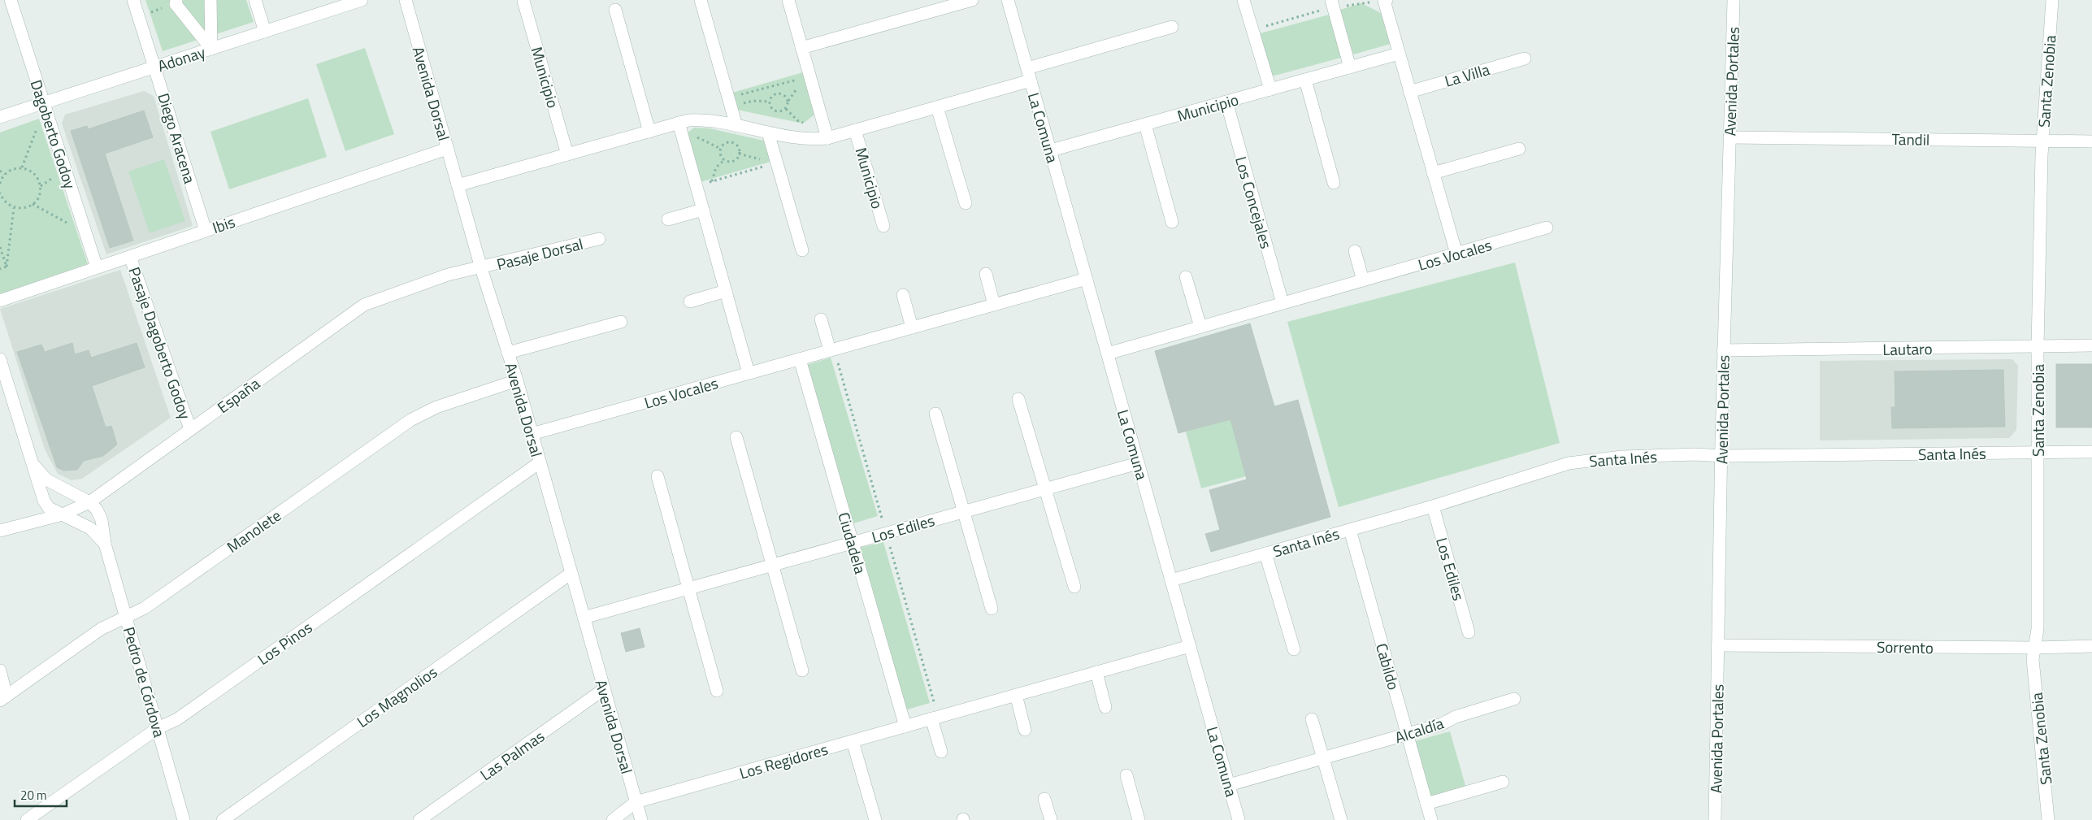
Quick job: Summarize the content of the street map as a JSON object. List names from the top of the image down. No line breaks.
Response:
{"streets":{"street":["Adonay","La Villa","Municipio","Avenida Portales","Santa Zenobia","Avenida Dorsal","La Comuna","Dagoberto Godoy","Diego Aracena","Tandil","Los Concejales","Ibis","Pasaje Dorsal","Los Vocales","Pasaje Dagoberto Godoy","Lautaro","España","Santa Inés","Los Ediles","Manolete","Ciudadela","Los Pinos","Sorrento","Cabildo","Pedro de Córdova","Los Magnolios","Alcaldía","Las Palmas","Los Regidores"]},"crossings":[["Adonay","Dagoberto Godoy"],["Adonay","Diego Aracena"],["Municipio","Avenida Dorsal"],["Municipio","La Comuna"],["Municipio","Los Concejales"],["Avenida Portales","Tandil"],["Avenida Portales","Lautaro"],["Avenida Portales","Santa Inés"],["Avenida Portales","Sorrento"],["Santa Zenobia","Tandil"],["Santa Zenobia","Lautaro"],["Santa Zenobia","Santa Inés"],["Santa Zenobia","Sorrento"],["Avenida Dorsal","Ibis"],["Avenida Dorsal","Pasaje Dorsal"],["Avenida Dorsal","Los Vocales"],["Avenida Dorsal","España"],["Avenida Dorsal","Los Ediles"],["Avenida Dorsal","Manolete"],["Avenida Dorsal","Los Pinos"],["Avenida Dorsal","Los Magnolios"],["Avenida Dorsal","Las Palmas"],["Avenida Dorsal","Los Regidores"],["La Comuna","Los Vocales"],["La Comuna","Santa Inés"],["La Comuna","Los Ediles"],["La Comuna","Alcaldía"],["La Comuna","Los Regidores"],["Dagoberto Godoy","Ibis"],["Diego Aracena","Ibis"],["Los Concejales","Los Vocales"],["Ibis","Pasaje Dagoberto Godoy"],["Pasaje Dorsal","España"],["Los Vocales","Ciudadela"],["Pasaje Dagoberto Godoy","España"],["España","Pedro de Córdova"],["Santa Inés","Los Ediles"],["Santa Inés","Cabildo"],["Los Ediles","Ciudadela"],["Manolete","Pedro de Córdova"],["Ciudadela","Los Regidores"],["Los Pinos","Pedro de Córdova"],["Cabildo","Alcaldía"]],"scale_bar":"20 m"}
